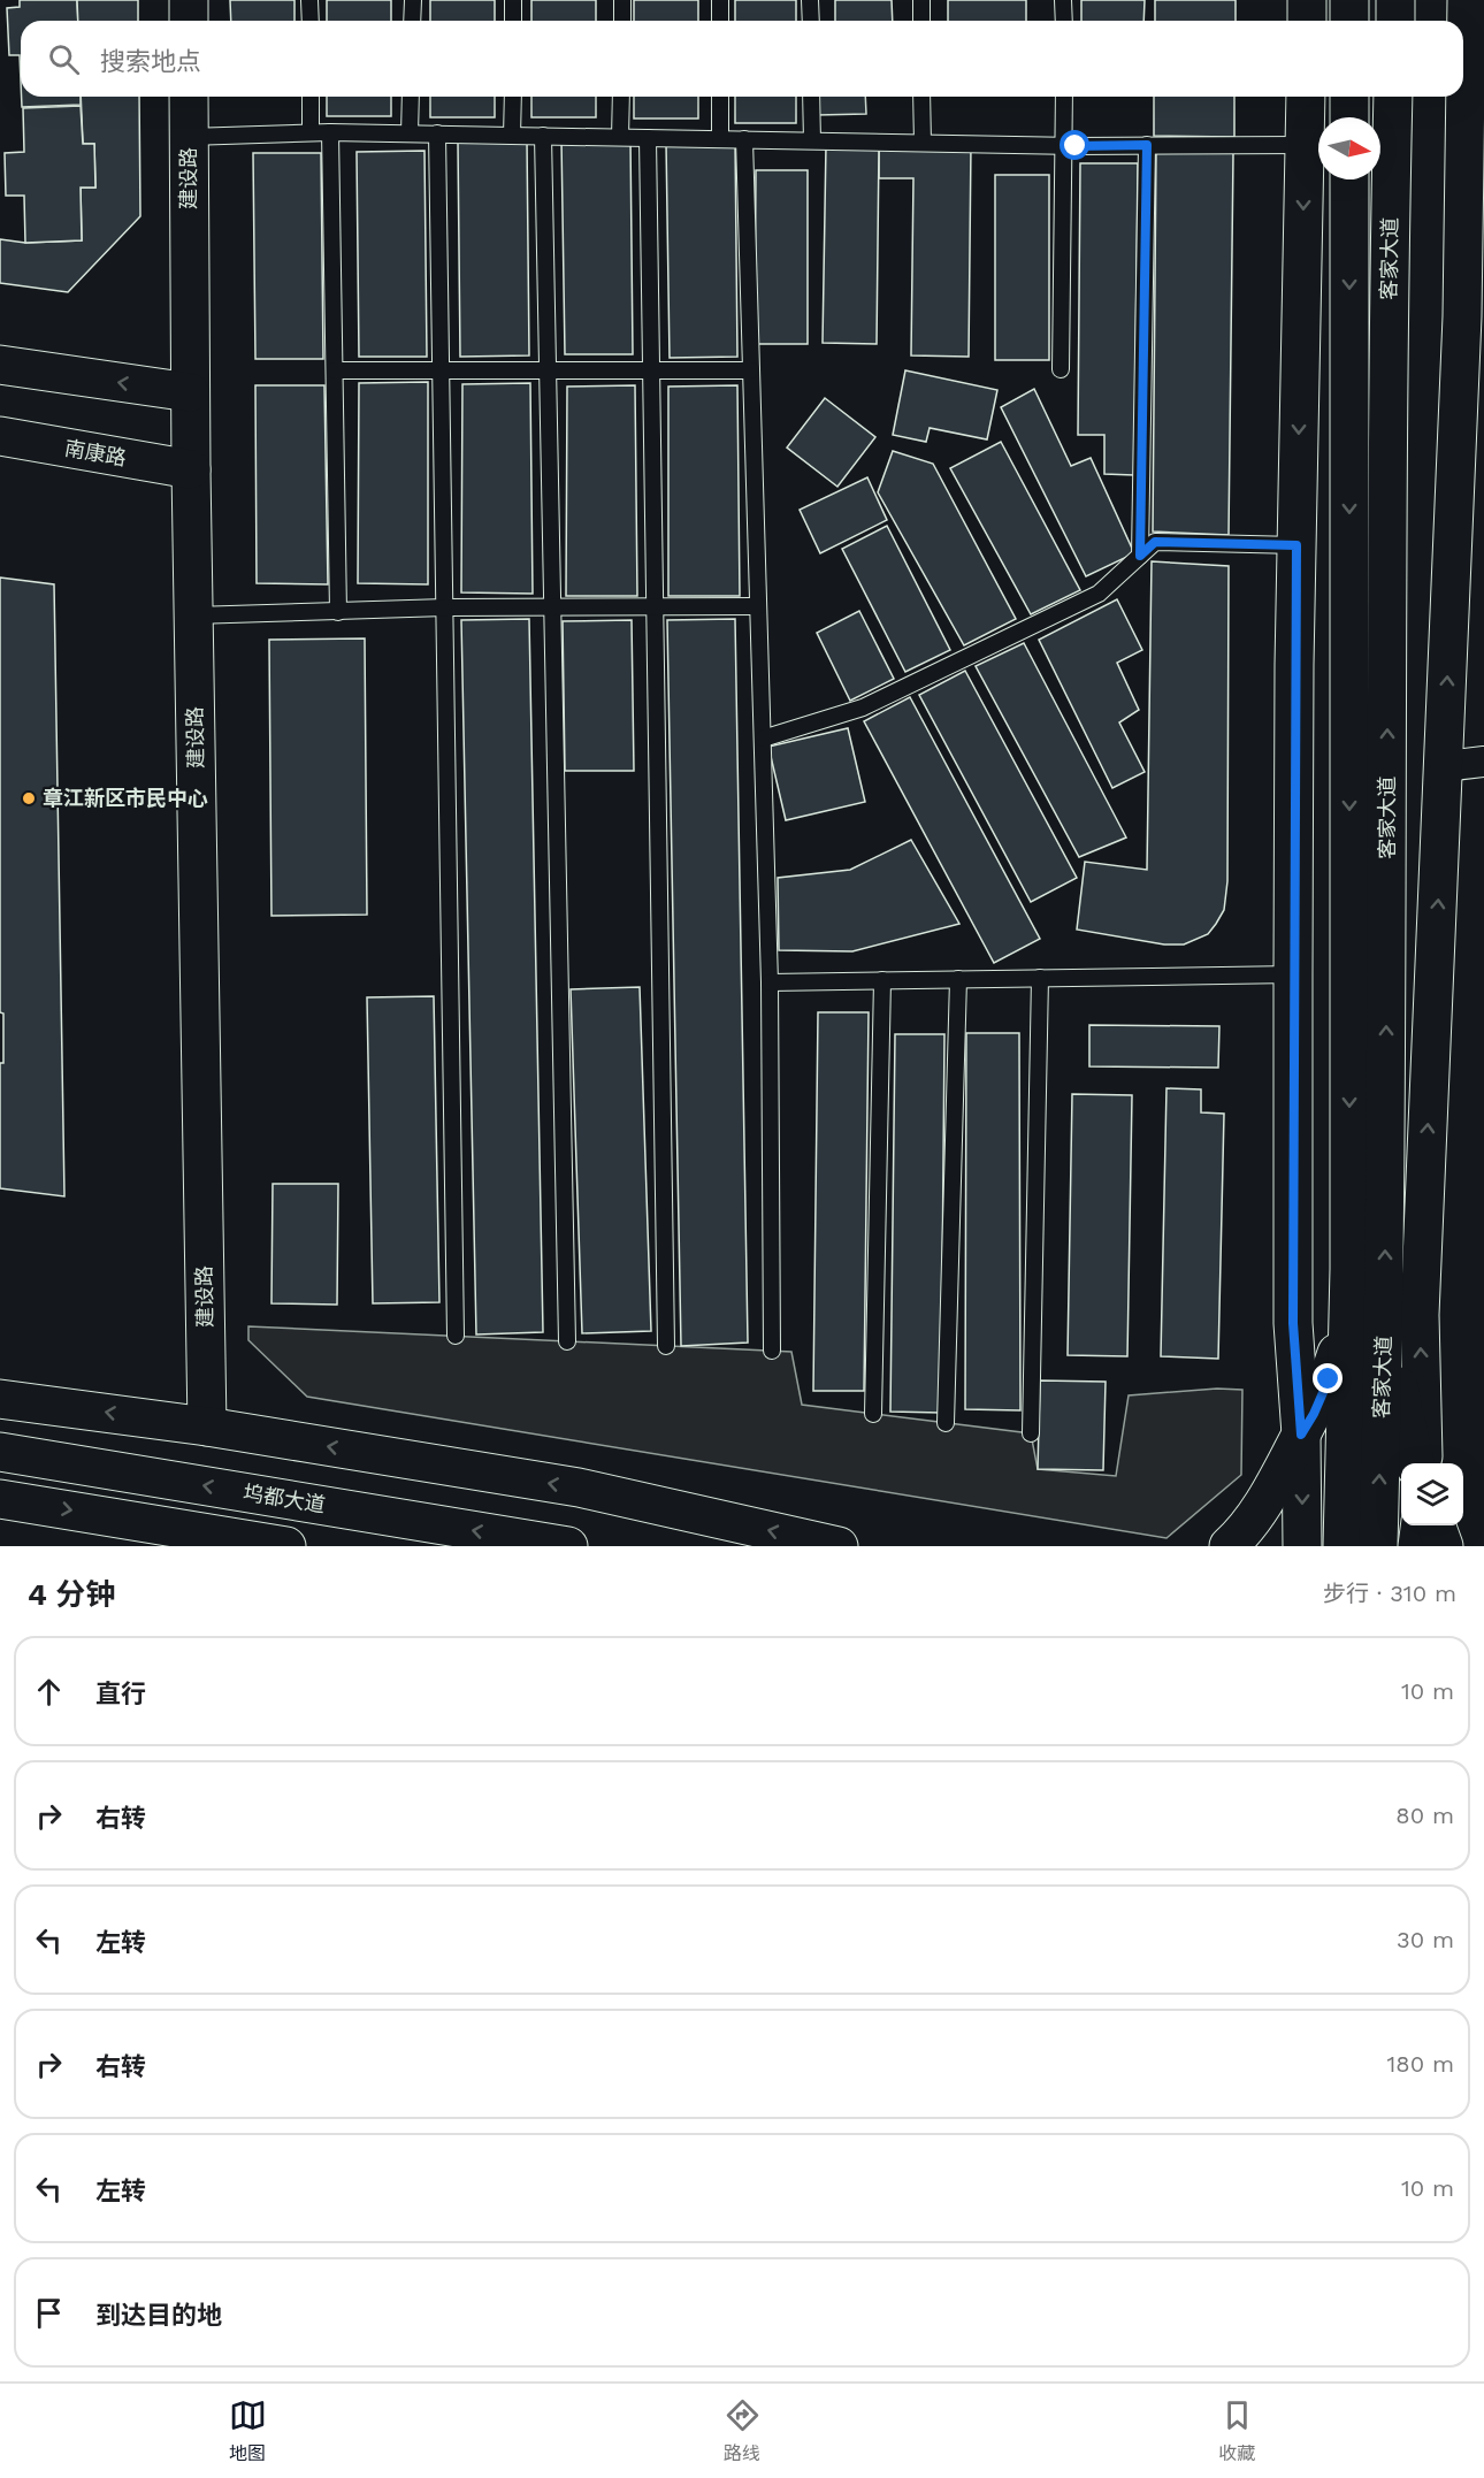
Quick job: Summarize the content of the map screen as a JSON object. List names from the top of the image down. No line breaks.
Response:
{"streets":{"street":["建设路","客家大道","南康路","坞都大道"]},"crossings":[["建设路","南康路"]],"places":["章江新区市民中心"],"north":"right","page":{"search":"搜索地点","heading":["4 分钟","步行 · 310 m"],"list":[["直行","10 m"],["右转","80 m"],["左转","30 m"],["右转","180 m"],["左转","10 m"],"到达目的地"],"nav":["地图","路线","收藏"]}}
